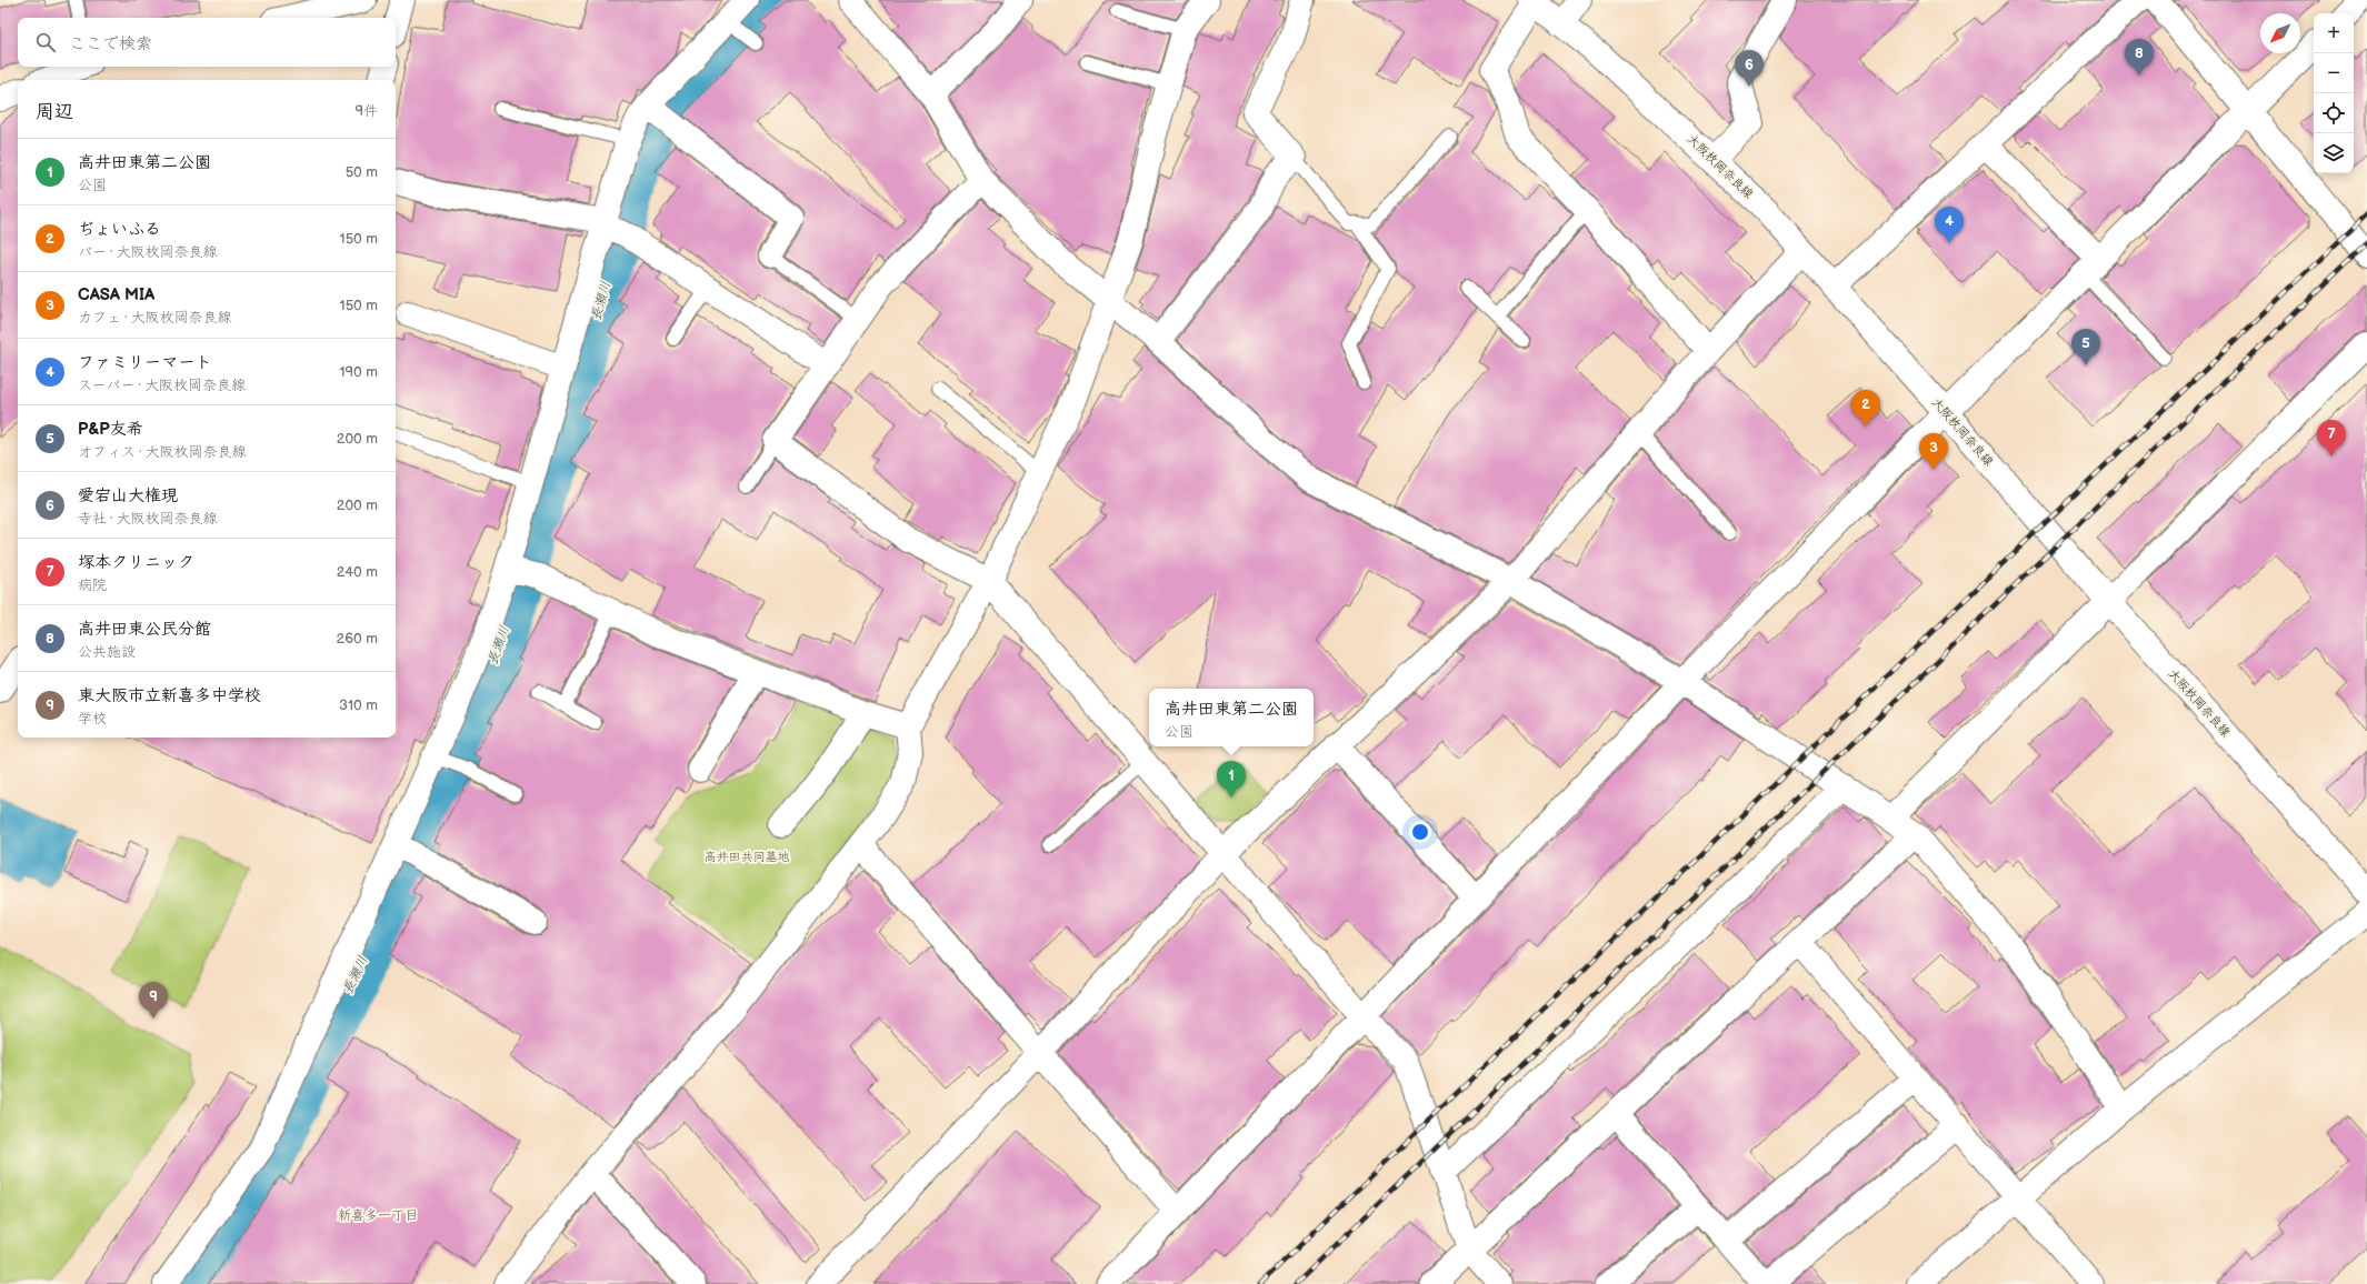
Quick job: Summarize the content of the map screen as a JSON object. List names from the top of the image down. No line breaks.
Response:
{"streets":{"street":["大阪枚岡奈良線"]},"districts":["新喜多一丁目"],"water":["長瀬川"],"parks":["高井田共同墓地"],"north":"bottom left","page":{"map_buttons":["+","−"],"search":"ここで検索","pins":["8","6","4","5","2","7","3","1","9"],"heading":["周辺","9件"],"list":[{"mark":"1","name":"高井田東第二公園","note":"公園","value":"50 m"},{"mark":"2","name":"ぢょいふる","note":"バー · 大阪枚岡奈良線","value":"150 m"},{"mark":"3","name":"CASA MIA","note":"カフェ · 大阪枚岡奈良線","value":"150 m"},{"mark":"4","name":"ファミリーマート","note":"スーパー · 大阪枚岡奈良線","value":"190 m"},{"mark":"5","name":"P&P友希","note":"オフィス · 大阪枚岡奈良線","value":"200 m"},{"mark":"6","name":"愛宕山大権現","note":"寺社 · 大阪枚岡奈良線","value":"200 m"},{"mark":"7","name":"塚本クリニック","note":"病院","value":"240 m"},{"mark":"8","name":"高井田東公民分館","note":"公共施設","value":"260 m"},{"mark":"9","name":"東大阪市立新喜多中学校","note":"学校","value":"310 m"}],"popup":["高井田東第二公園","公園"]}}
